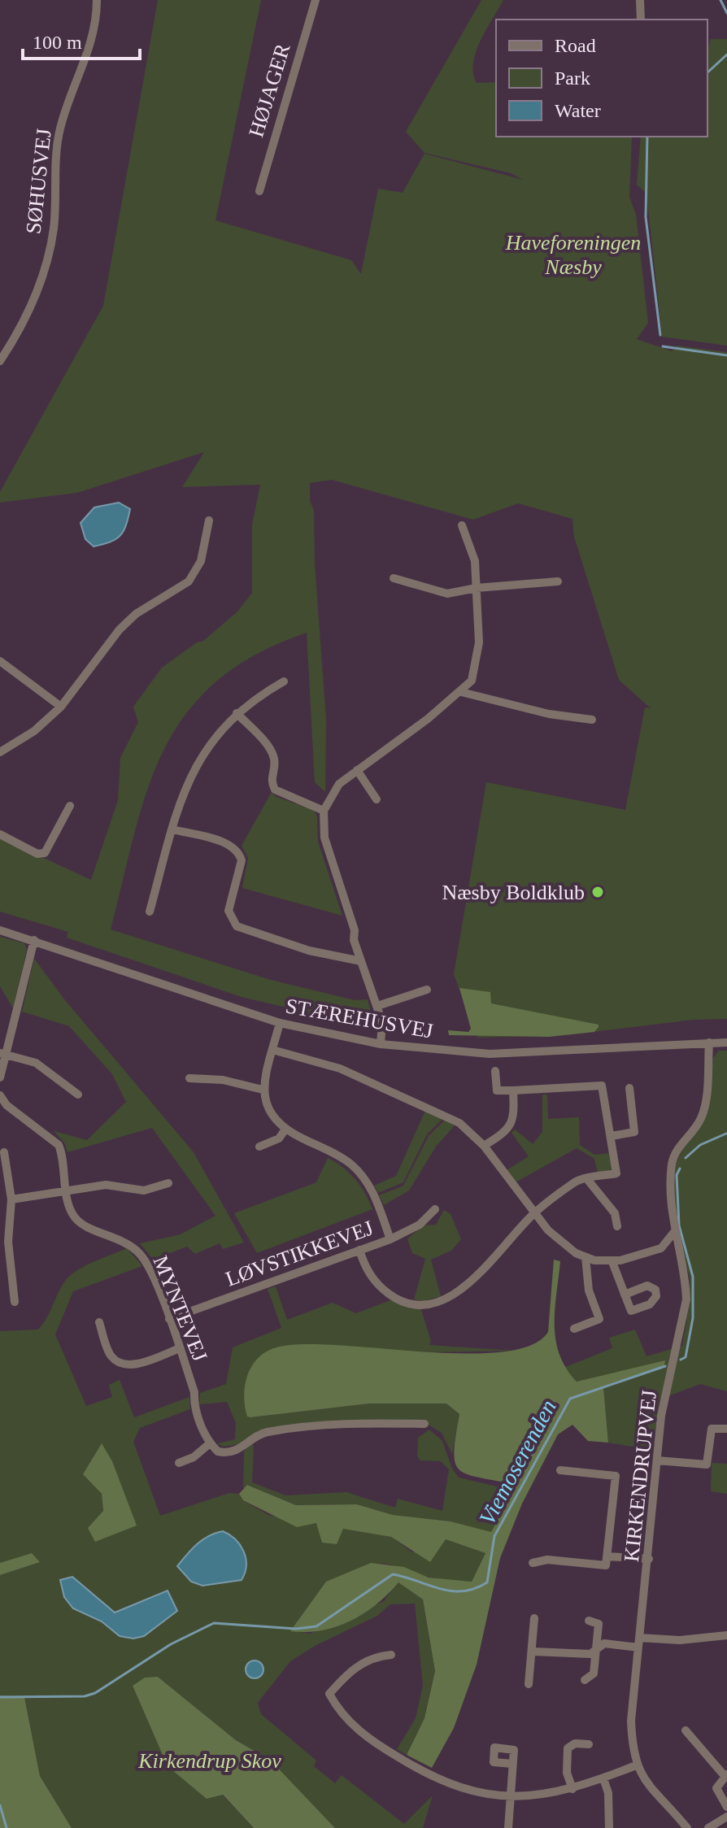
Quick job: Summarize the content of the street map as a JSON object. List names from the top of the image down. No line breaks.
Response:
{"streets":{"street":["HØJAGER","SØHUSVEJ","STÆREHUSVEJ","LØVSTIKKEVEJ","MYNTEVEJ","KIRKENDRUPVEJ"]},"crossings":[["STÆREHUSVEJ","KIRKENDRUPVEJ"],["LØVSTIKKEVEJ","MYNTEVEJ"]],"water":["Viemoserenden"],"parks":["Haveforeningen Næsby","Kirkendrup Skov"],"places":["Næsby Boldklub"],"legend":["Road","Park","Water"],"scale_bar":"100 m"}
